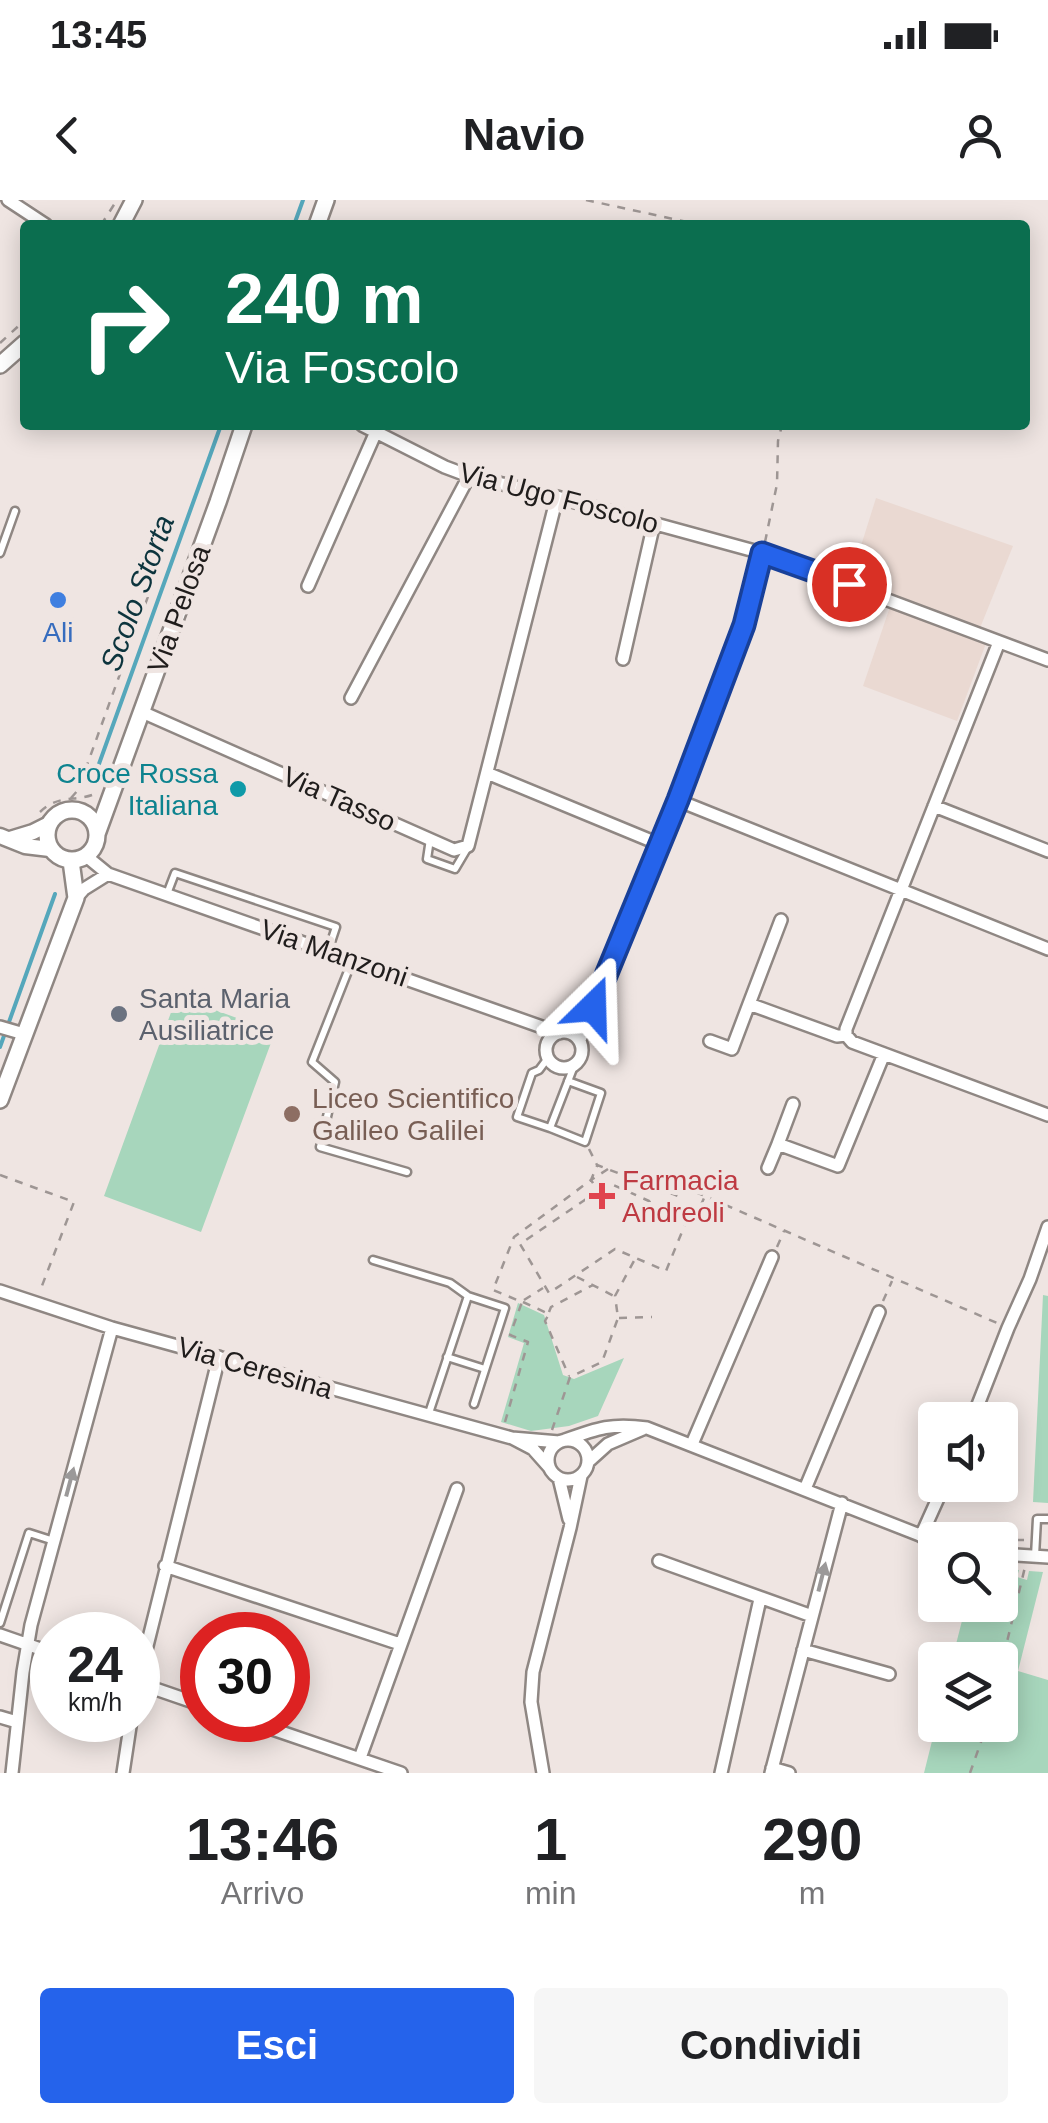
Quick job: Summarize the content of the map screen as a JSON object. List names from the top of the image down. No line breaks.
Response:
{"streets":{"main road":["Via Pelosa"],"street":["Via Ugo Foscolo","Via Tasso","Via Manzoni","Via Ceresina"]},"crossings":[["Via Pelosa","Via Tasso"]],"water":["Scolo Storta"],"places":{"other":["Ali","Croce Rossa Italiana","Santa Maria Ausiliatrice","Liceo Scientifico Galileo Galilei"],"health":["Farmacia Andreoli"]},"page":{"status":"13:45","header":"Navio","turn":["240 m","Via Foscolo"],"speed":"24 km/h","limit":"30","eta":["13:46","Arrivo","1","min","290","m"],"buttons":["Esci","Condividi"]}}
